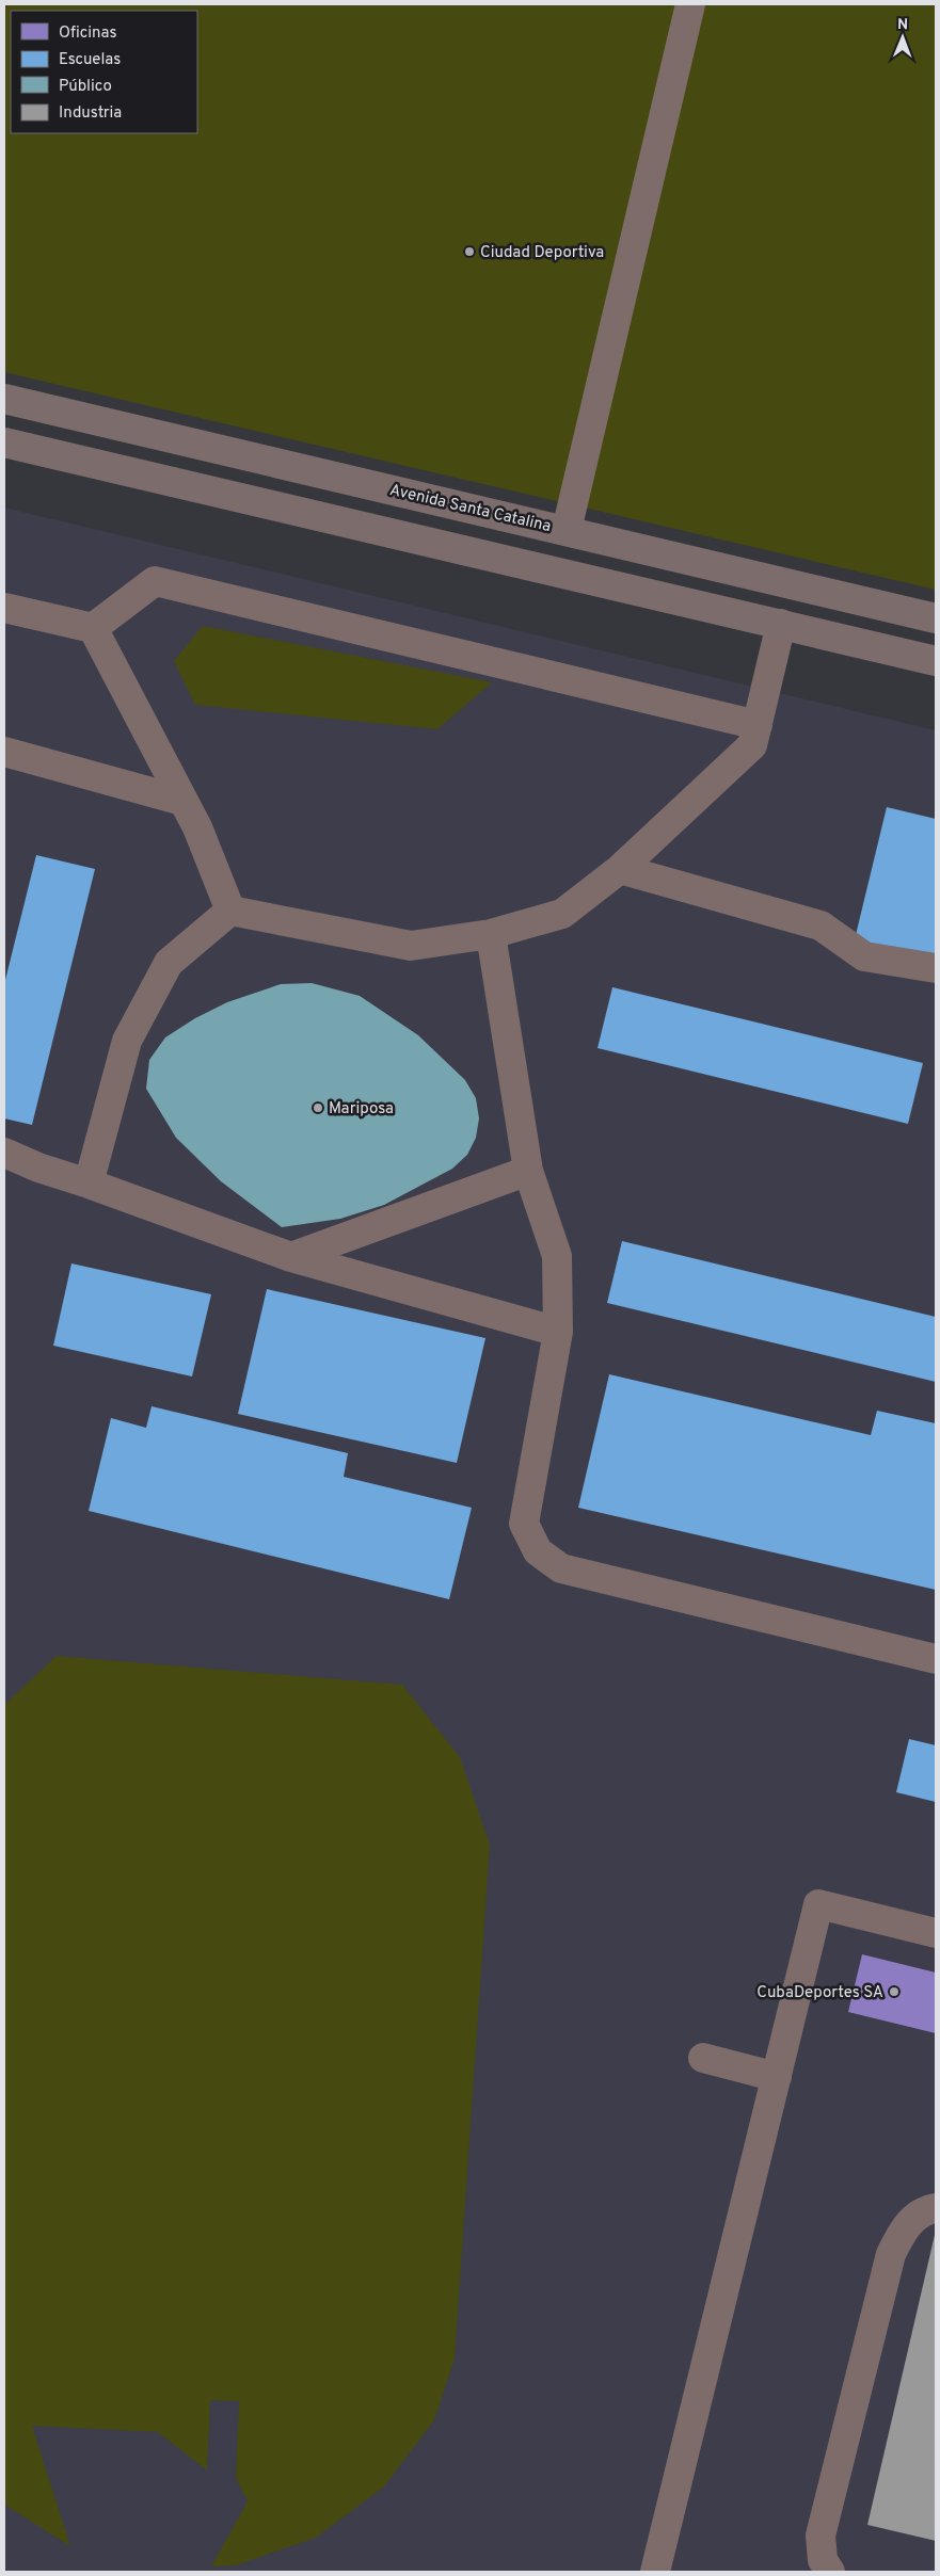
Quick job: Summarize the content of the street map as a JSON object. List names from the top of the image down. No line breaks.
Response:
{"streets":{"main road":["Avenida Santa Catalina"]},"places":["Ciudad Deportiva","Mariposa","CubaDeportes SA"],"legend":["Oficinas","Escuelas","Público","Industria"],"north":"top"}
